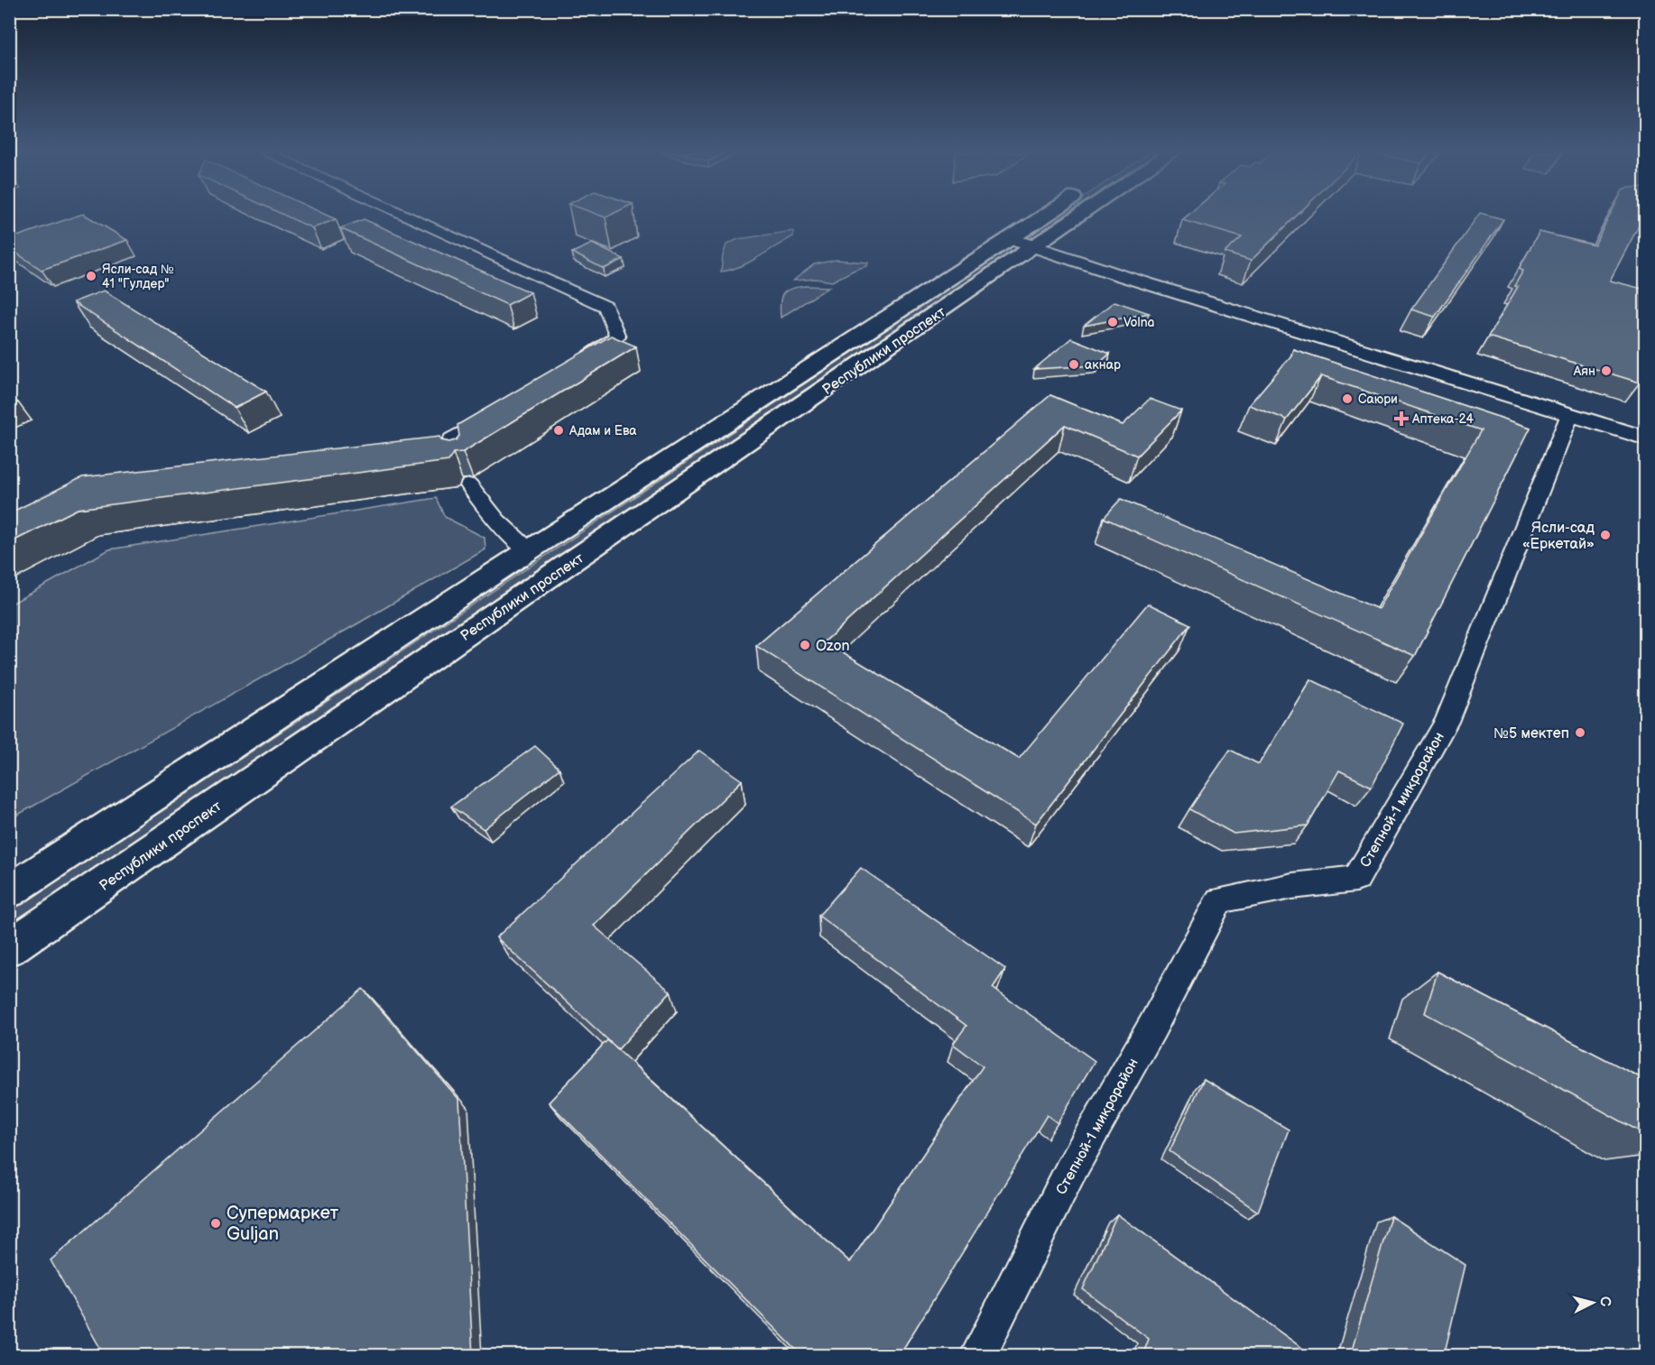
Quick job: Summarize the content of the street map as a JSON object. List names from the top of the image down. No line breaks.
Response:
{"streets":{"highway":["Республики проспект"],"street":["Степной-1 микрорайон"]},"places":{"other":["Ясли-сад № 41 \"Гулдер\"","Volna","акнар","Аян","Саюри","Адам и Ева","Ясли-сад «Еркетай»","Ozon","№5 мектеп","Супермаркет Guljan"],"health":["Аптека-24"]},"north":"right"}
